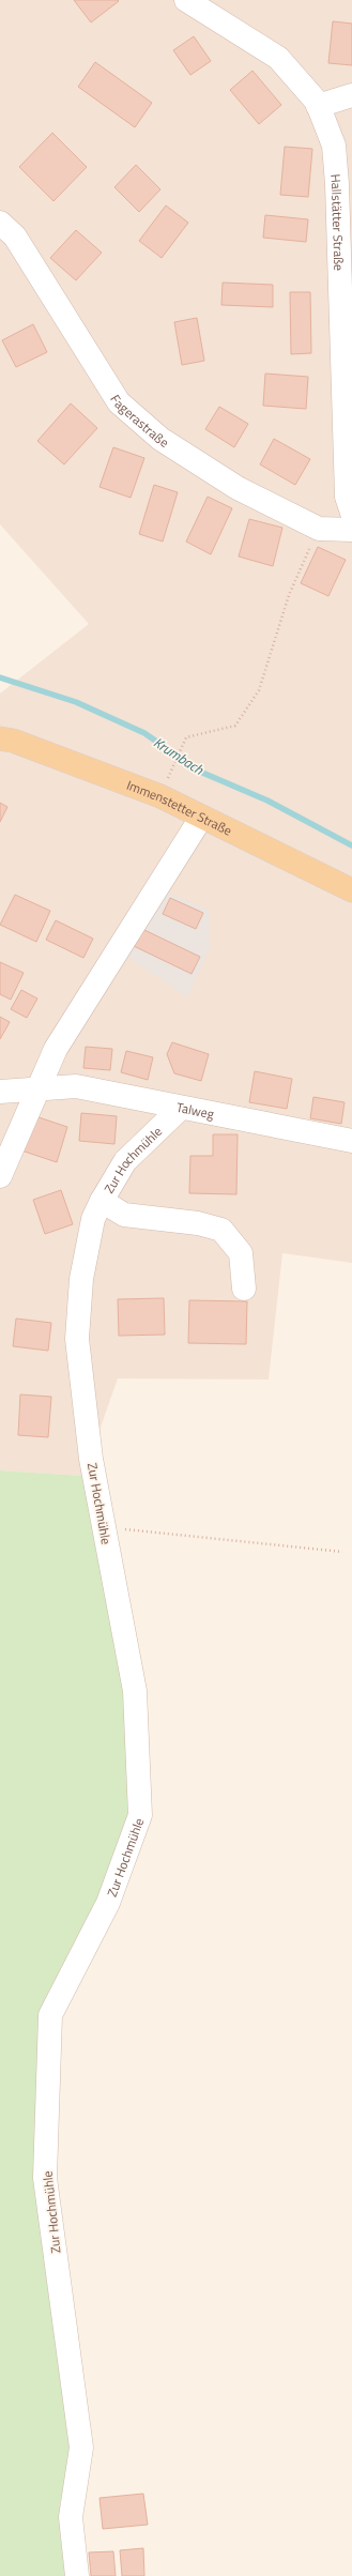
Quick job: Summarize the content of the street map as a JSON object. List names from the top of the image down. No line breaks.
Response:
{"streets":{"main road":["Immenstetter Straße"],"street":["Hallstätter Straße","Fagerastraße","Talweg","Zur Hochmühle"]},"crossings":[["Talweg","Zur Hochmühle"]],"water":["Krumbach"]}
